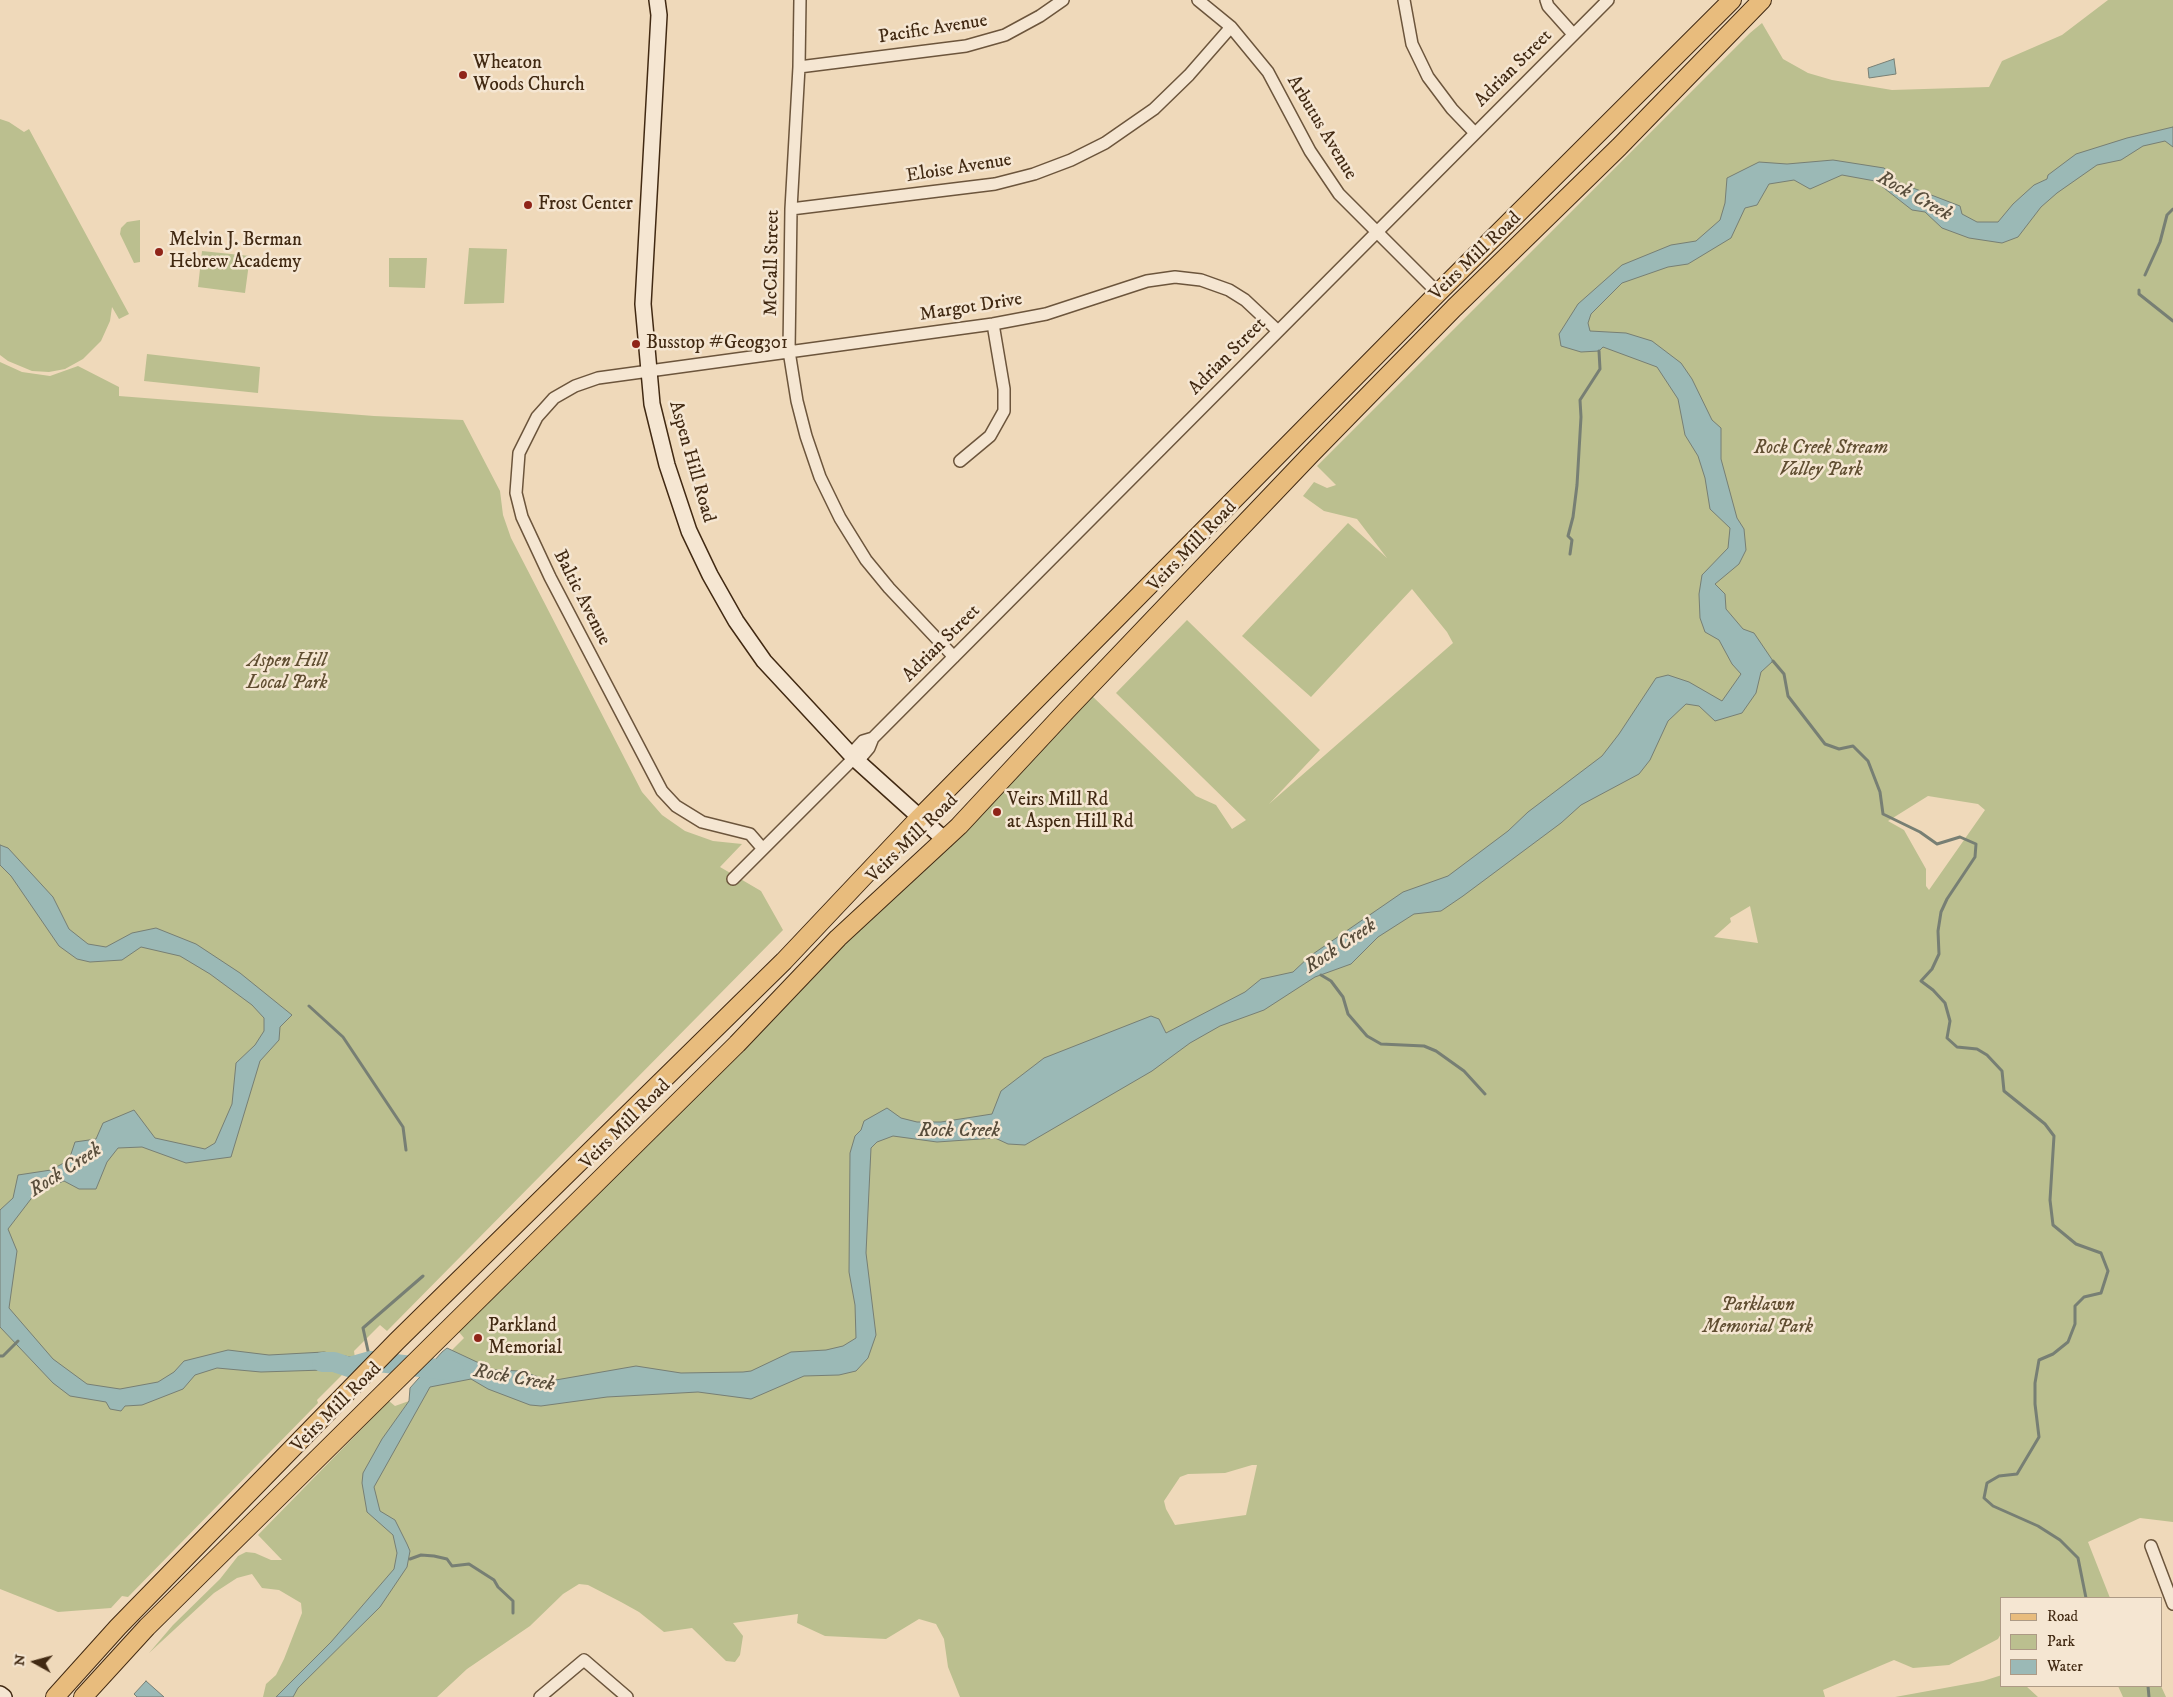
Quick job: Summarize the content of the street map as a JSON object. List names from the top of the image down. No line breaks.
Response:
{"streets":{"main road":["Veirs Mill Road"],"street":["Pacific Avenue","Adrian Street","Arbutus Avenue","Eloise Avenue","McCall Street","Margot Drive","Aspen Hill Road","Baltic Avenue"]},"crossings":[["Pacific Avenue","McCall Street"],["Adrian Street","Arbutus Avenue"],["Adrian Street","McCall Street"],["Adrian Street","Margot Drive"],["Adrian Street","Aspen Hill Road"],["Adrian Street","Baltic Avenue"],["Arbutus Avenue","Eloise Avenue"],["Arbutus Avenue","Veirs Mill Road"],["Eloise Avenue","McCall Street"],["Veirs Mill Road","Aspen Hill Road"],["McCall Street","Margot Drive"],["Margot Drive","Aspen Hill Road"],["Margot Drive","Baltic Avenue"],["Aspen Hill Road","Baltic Avenue"]],"water":["Rock Creek"],"parks":["Rock Creek Stream Valley Park","Aspen Hill Local Park","Parklawn Memorial Park"],"places":["Wheaton Woods Church","Frost Center","Melvin J. Berman Hebrew Academy","Busstop #Geog301","Veirs Mill Rd at Aspen Hill Rd","Parkland Memorial"],"legend":["Road","Park","Water"],"north":"left"}
